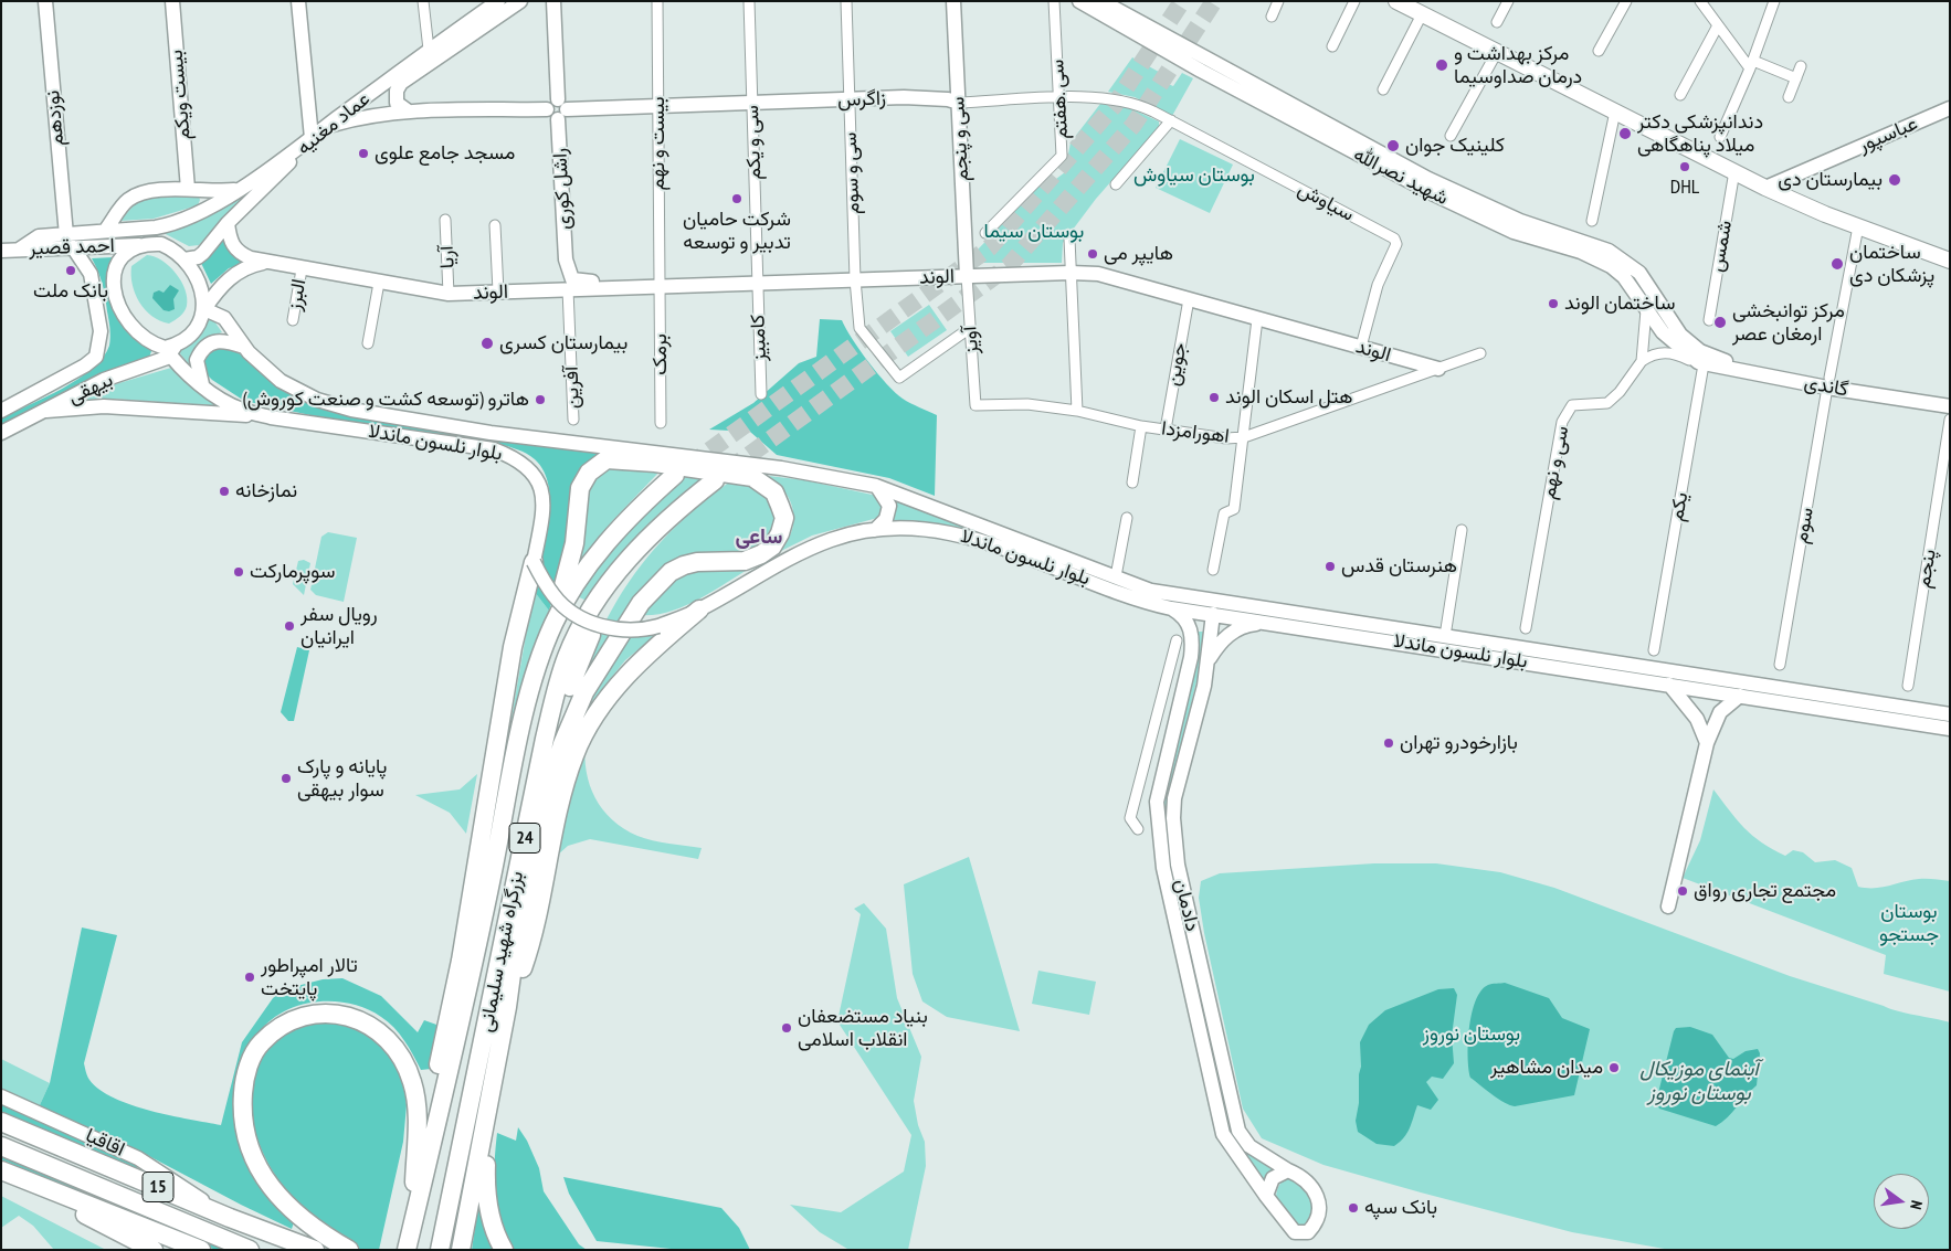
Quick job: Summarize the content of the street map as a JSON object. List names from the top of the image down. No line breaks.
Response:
{"streets":{"highway":["24","بزرگراه شهید سلیمانی","15"],"main road":["بیست ویکم","زاگرس","نوزدهم","عماد مغنیه","عباسپور","سی و پنجم","شهید نصرالله","راشل کوری","احمد قصیر","الوند","گاندی","بیهقی","بلوار نلسون ماندلا","دادمان","اقاقیا"],"street":["سی .هفتم","سی و یکم","بیست و نهم","سی و سوم","سیاوش","شمس","آریا","البرز","کامبیز","آویز","برمک","جوین","آفرین","اهورامزدا","سی و نهم","یکم","سوم","پنجم"]},"crossings":[["زاگرس","سی .هفتم"],["زاگرس","سی و پنجم"],["زاگرس","سی و یکم"],["زاگرس","بیست و نهم"],["زاگرس","سی و سوم"],["زاگرس","راشل کوری"],["زاگرس","سیاوش"],["عماد مغنیه","احمد قصیر"],["عماد مغنیه","الوند"],["عماد مغنیه","بیهقی"],["عماد مغنیه","بلوار نلسون ماندلا"],["سی و پنجم","الوند"],["سی و پنجم","آویز"],["سی و یکم","الوند"],["سی و یکم","کامبیز"],["بیست و نهم","الوند"],["بیست و نهم","برمک"],["سی و سوم","الوند"],["سی و سوم","آویز"],["شهید نصرالله","گاندی"],["شهید نصرالله","یکم"],["سیاوش","الوند"],["احمد قصیر","بیهقی"],["احمد قصیر","بلوار نلسون ماندلا"],["آریا","الوند"],["الوند","البرز"],["الوند","کامبیز"],["الوند","آویز"],["الوند","برمک"],["الوند","جوین"],["الوند","آفرین"],["الوند","اهورامزدا"],["آویز","اهورامزدا"],["جوین","اهورامزدا"],["گاندی","یکم"],["گاندی","سوم"],["بیهقی","بلوار نلسون ماندلا"],["بلوار نلسون ماندلا","دادمان"],["اقاقیا","15"]],"districts":["ساعی"],"water":["آبنمای موزیکال بوستان نوروز"],"parks":["بوستان سیاوش","بوستان سیما","بوستان جستجو","بوستان نوروز"],"places":["مرکز بهداشت و درمان صداوسیما","دندانپزشکی دکتر میلاد پناهگاهی","کلینیک جوان","مسجد جامع علوی","DHL","بیمارستان دی","شرکت حامیان تدبیر و توسعه","هایپر می","ساختمان پزشکان دی","بانک ملت","ساختمان الوند","مرکز توانبخشی ارمغان عصر","بیمارستان کسری","هتل اسکان الوند","هاترو (توسعه کشت و صنعت کوروش)","نمازخانه","هنرستان قدس","سوپرمارکت","رویال سفر ایرانیان","بازارخودرو تهران","پایانه و پارک سوار بیهقی","مجتمع تجاری رواق","تالار امپراطور پایتخت","بنیاد مستضعفان انقلاب اسلامی","میدان مشاهیر","بانک سپه"],"north":"right"}
